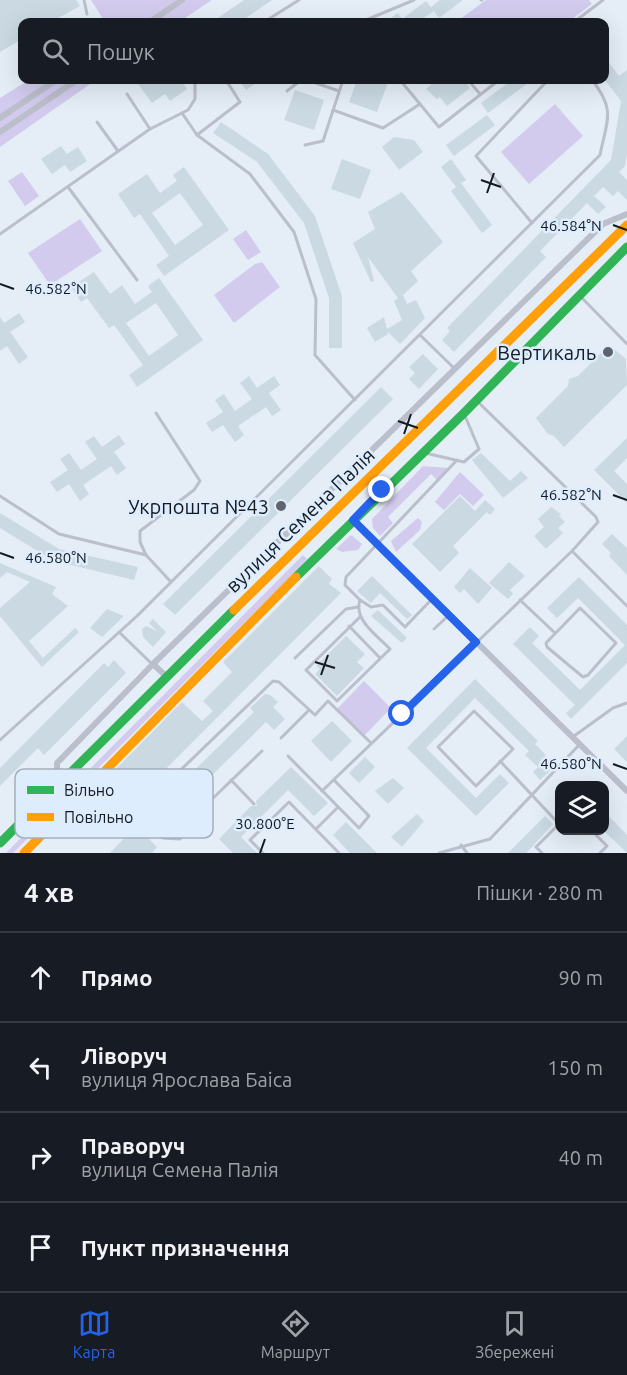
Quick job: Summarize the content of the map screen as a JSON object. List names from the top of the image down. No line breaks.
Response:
{"streets":{"main road":["вулиця Семена Палія"]},"places":["Вертикаль","Укрпошта №43"],"legend":["Вільно","Повільно"],"page":{"search":"Пошук","heading":["4 хв","Пішки · 280 m"],"list":[["Прямо","90 m"],["Ліворуч","вулиця Ярослава Баіса","150 m"],["Праворуч","вулиця Семена Палія","40 m"],"Пункт призначення"],"nav":["Карта","Маршрут","Збережені"]},"coordinates":["46.584°N","46.582°N","46.580°N","30.800°E"]}
